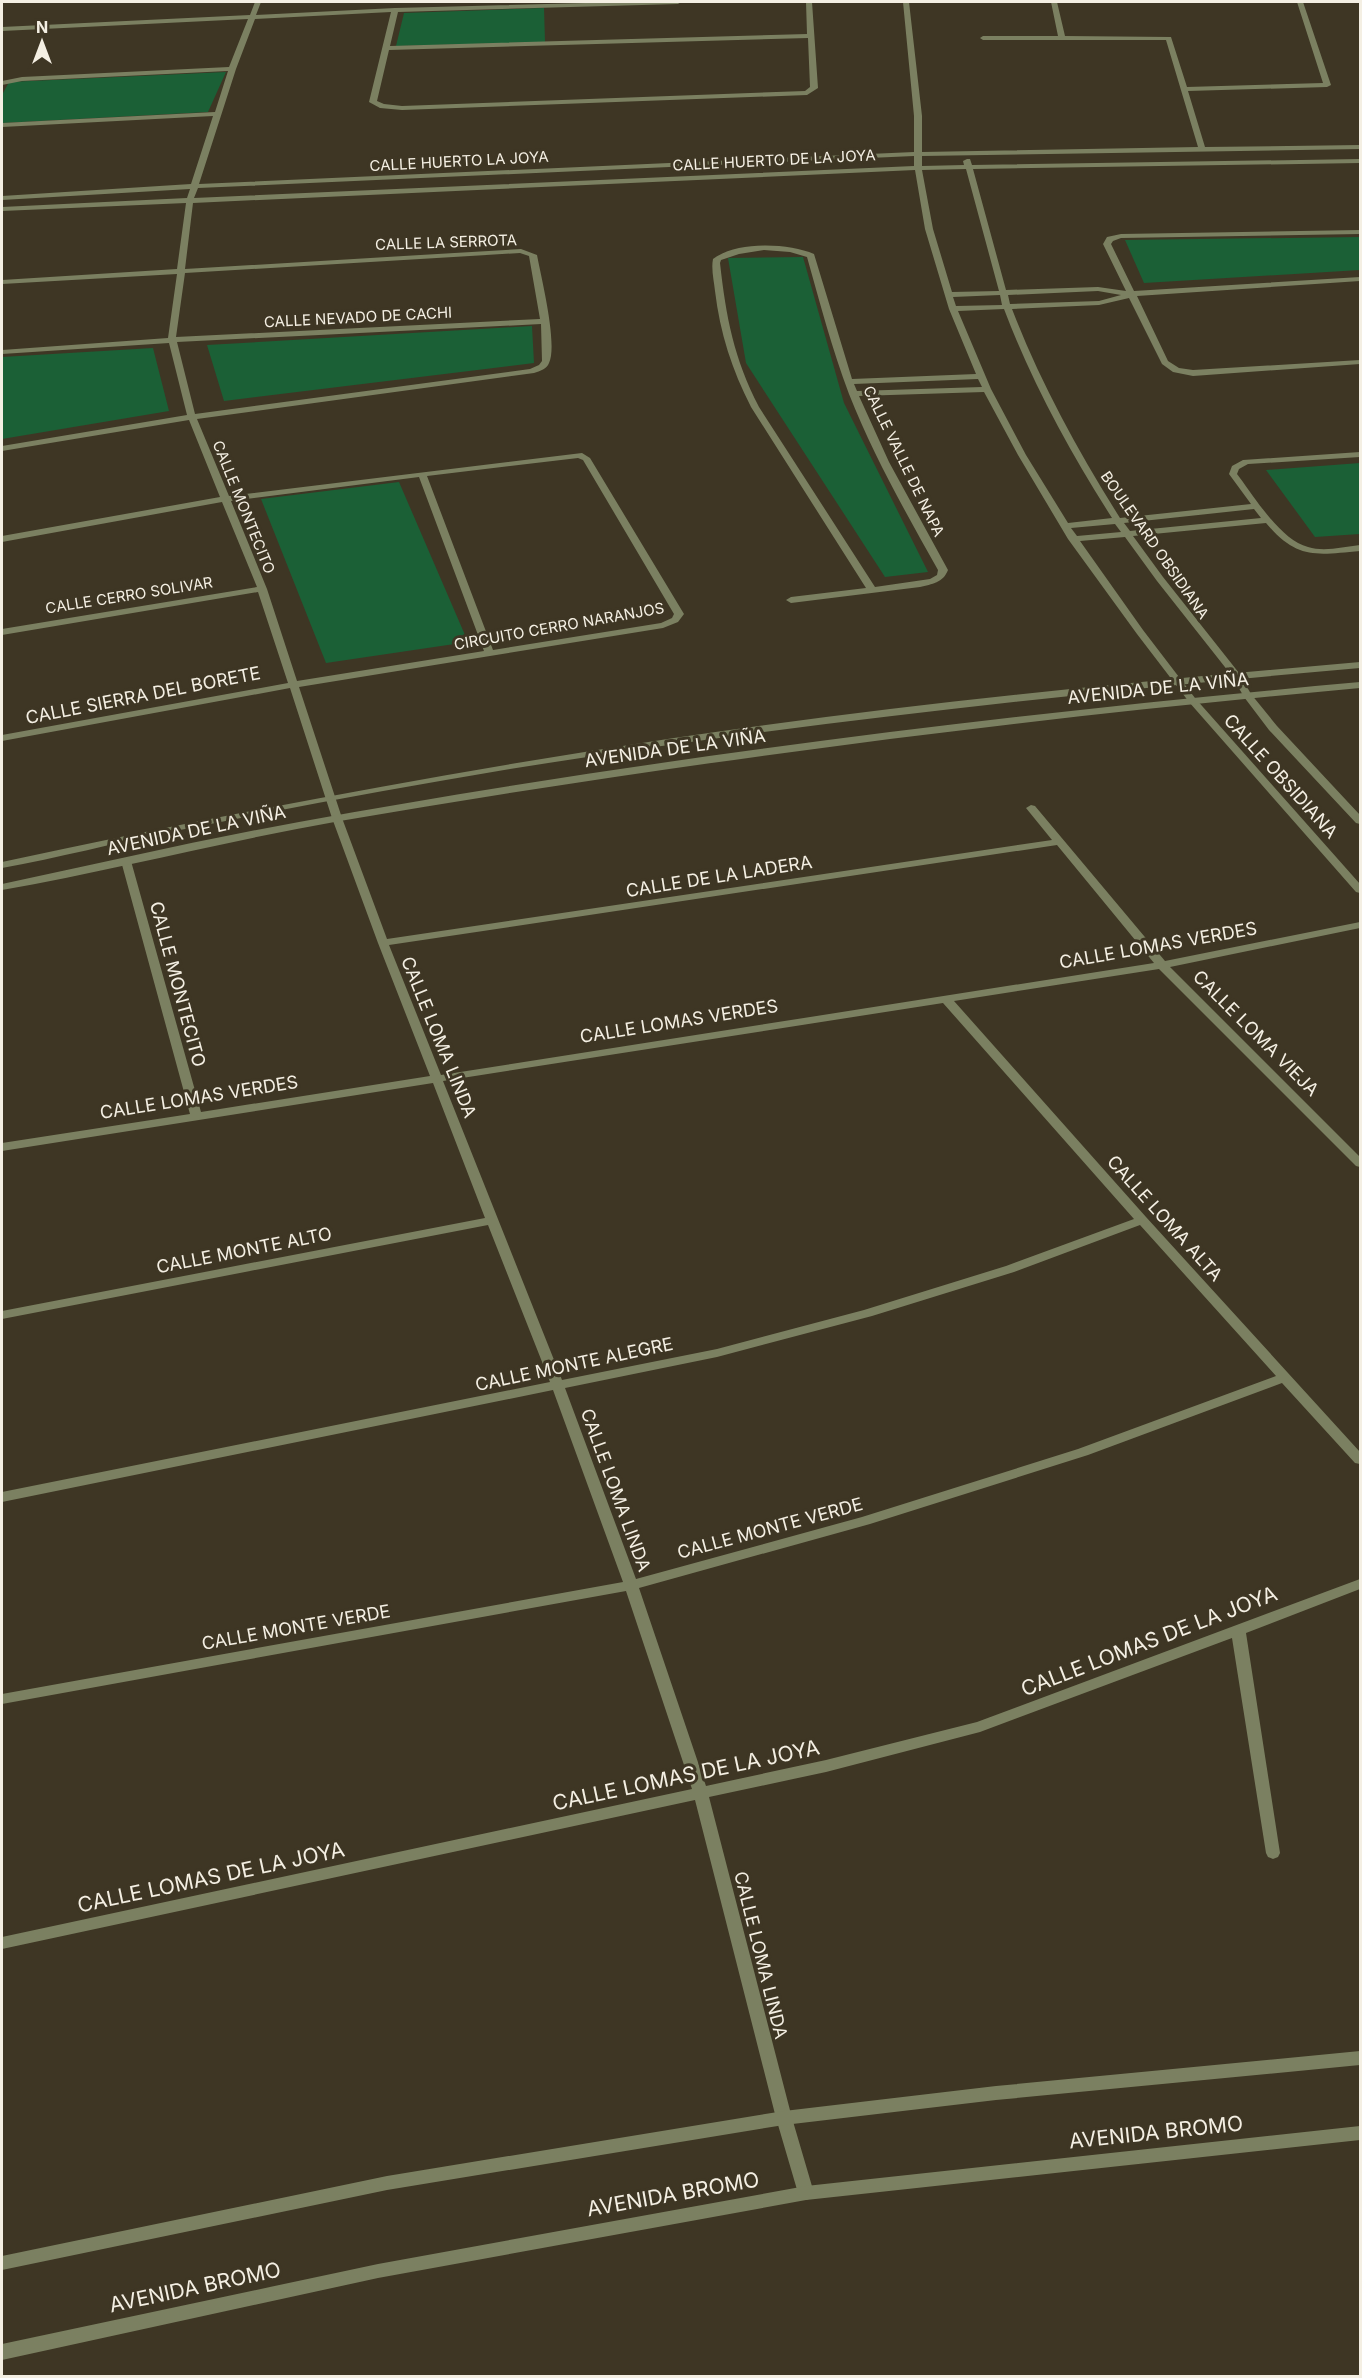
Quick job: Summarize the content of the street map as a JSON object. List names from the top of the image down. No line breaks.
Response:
{"streets":{"street":["CALLE HUERTO DE LA JOYA","CALLE HUERTO LA JOYA","CALLE LA SERROTA","CALLE NEVADO DE CACHI","CALLE VALLE DE NAPA","CALLE MONTECITO","BOULEVARD OBSIDIANA","CALLE CERRO SOLIVAR","CIRCUITO CERRO NARANJOS","AVENIDA DE LA VIÑA","CALLE SIERRA DEL BORETE","CALLE OBSIDIANA","CALLE DE LA LADERA","CALLE LOMAS VERDES","CALLE LOMA VIEJA","CALLE LOMA LINDA","CALLE LOMA ALTA","CALLE MONTE ALTO","CALLE MONTE ALEGRE","CALLE MONTE VERDE","CALLE LOMAS DE LA JOYA","AVENIDA BROMO"]},"crossings":[["CALLE HUERTO DE LA JOYA","CALLE MONTECITO"],["CALLE HUERTO DE LA JOYA","BOULEVARD OBSIDIANA"],["CALLE HUERTO LA JOYA","CALLE MONTECITO"],["CALLE HUERTO LA JOYA","BOULEVARD OBSIDIANA"],["CALLE LA SERROTA","CALLE NEVADO DE CACHI"],["CALLE LA SERROTA","CALLE MONTECITO"],["CALLE NEVADO DE CACHI","CALLE MONTECITO"],["CALLE MONTECITO","CALLE CERRO SOLIVAR"],["CALLE MONTECITO","CIRCUITO CERRO NARANJOS"],["CALLE MONTECITO","AVENIDA DE LA VIÑA"],["CALLE MONTECITO","CALLE SIERRA DEL BORETE"],["CALLE MONTECITO","CALLE LOMAS VERDES"],["CALLE MONTECITO","CALLE LOMA LINDA"],["BOULEVARD OBSIDIANA","AVENIDA DE LA VIÑA"],["BOULEVARD OBSIDIANA","CALLE OBSIDIANA"],["CIRCUITO CERRO NARANJOS","CALLE SIERRA DEL BORETE"],["AVENIDA DE LA VIÑA","CALLE OBSIDIANA"],["AVENIDA DE LA VIÑA","CALLE LOMA LINDA"],["CALLE DE LA LADERA","CALLE LOMA VIEJA"],["CALLE DE LA LADERA","CALLE LOMA LINDA"],["CALLE LOMAS VERDES","CALLE LOMA VIEJA"],["CALLE LOMAS VERDES","CALLE LOMA LINDA"],["CALLE LOMAS VERDES","CALLE LOMA ALTA"],["CALLE LOMA LINDA","CALLE MONTE ALTO"],["CALLE LOMA LINDA","CALLE MONTE ALEGRE"],["CALLE LOMA LINDA","CALLE MONTE VERDE"],["CALLE LOMA LINDA","CALLE LOMAS DE LA JOYA"],["CALLE LOMA LINDA","AVENIDA BROMO"],["CALLE LOMA ALTA","CALLE MONTE ALEGRE"],["CALLE LOMA ALTA","CALLE MONTE VERDE"]],"north":"top"}
